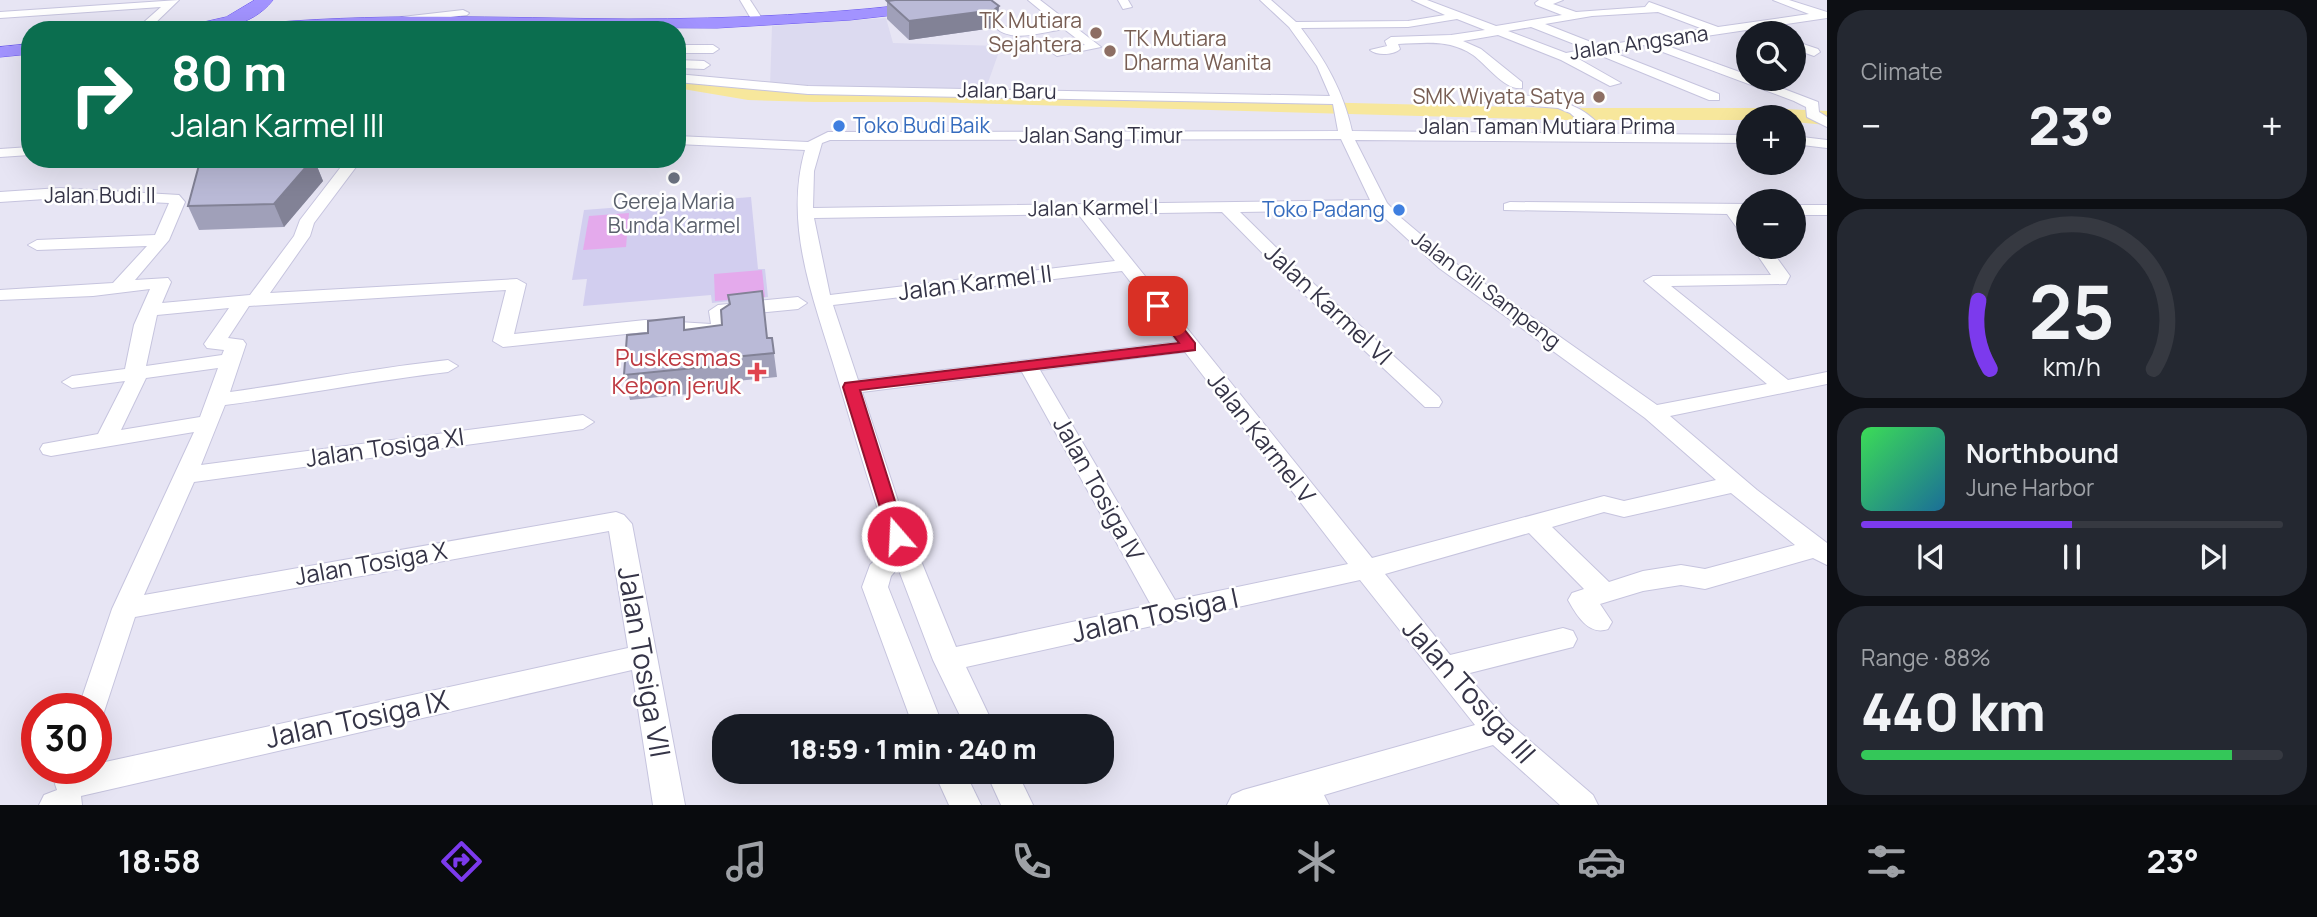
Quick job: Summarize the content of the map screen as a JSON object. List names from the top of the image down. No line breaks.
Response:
{"streets":{"street":["Jalan Angsana","Jalan Baru","Jalan Taman Mutiara Prima","Jalan Sang Timur","Jalan Budi II","Jalan Karmel I","Jalan Karmel II","Jalan Gili Sampeng","Jalan Karmel VI","Jalan Karmel V","Jalan Tosiga XI","Jalan Tosiga IV","Jalan Tosiga X","Jalan Tosiga I","Jalan Tosiga VII","Jalan Tosiga III","Jalan Tosiga IX"]},"crossings":[["Jalan Baru","Jalan Gili Sampeng"],["Jalan Taman Mutiara Prima","Jalan Sang Timur"],["Jalan Taman Mutiara Prima","Jalan Gili Sampeng"],["Jalan Sang Timur","Jalan Gili Sampeng"],["Jalan Karmel I","Jalan Gili Sampeng"],["Jalan Karmel I","Jalan Karmel VI"],["Jalan Karmel I","Jalan Karmel V"],["Jalan Karmel II","Jalan Karmel V"],["Jalan Gili Sampeng","Jalan Tosiga I"],["Jalan Karmel V","Jalan Tosiga I"],["Jalan Karmel V","Jalan Tosiga III"],["Jalan Tosiga IV","Jalan Tosiga I"],["Jalan Tosiga X","Jalan Tosiga VII"],["Jalan Tosiga I","Jalan Tosiga III"],["Jalan Tosiga VII","Jalan Tosiga IX"]],"places":{"other":["TK Mutiara Sejahtera","TK Mutiara Dharma Wanita","SMK Wiyata Satya","Toko Budi Baik","Gereja Maria Bunda Karmel","Toko Padang"],"health":["Puskesmas Kebon jeruk"]},"page":{"tile":["Climate",["Range · 88%","440 km"]],"map_buttons":["+","−"],"turn":["80 m","Jalan Karmel III"],"heat":["−","23°","+"],"song":["Northbound","June Harbor"],"limit":"30","trip":"18:59 · 1 min · 240 m","tabs":["18:58","23°"],"gauge":["25","km/h"]}}
